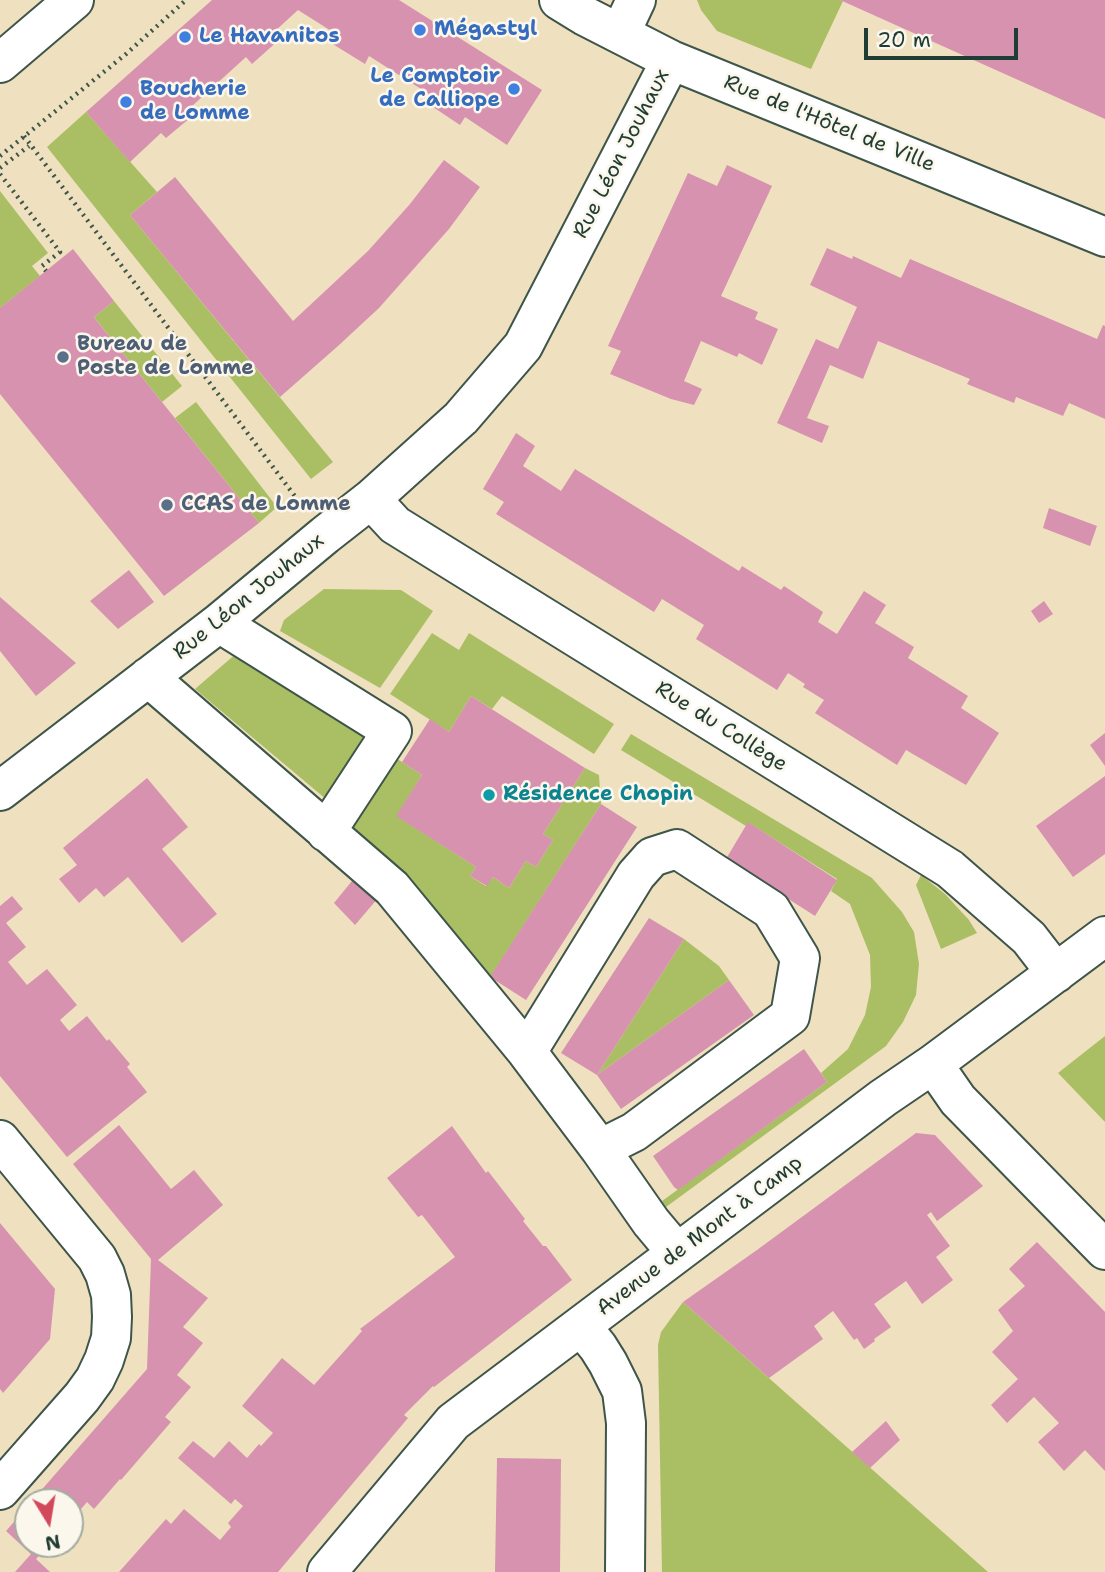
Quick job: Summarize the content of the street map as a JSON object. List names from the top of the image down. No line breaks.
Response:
{"streets":{"street":["Rue de l'Hôtel de Ville","Rue Léon Jouhaux","Rue du Collège","Avenue de Mont à Camp"]},"crossings":[["Rue de l'Hôtel de Ville","Rue Léon Jouhaux"],["Rue Léon Jouhaux","Rue du Collège"],["Rue du Collège","Avenue de Mont à Camp"]],"places":["Mégastyl","Le Havanitos","Le Comptoir de Calliope","Boucherie de Lomme","Bureau de Poste de Lomme","CCAS de Lomme","Résidence Chopin"],"scale_bar":"20 m","north":"bottom"}
